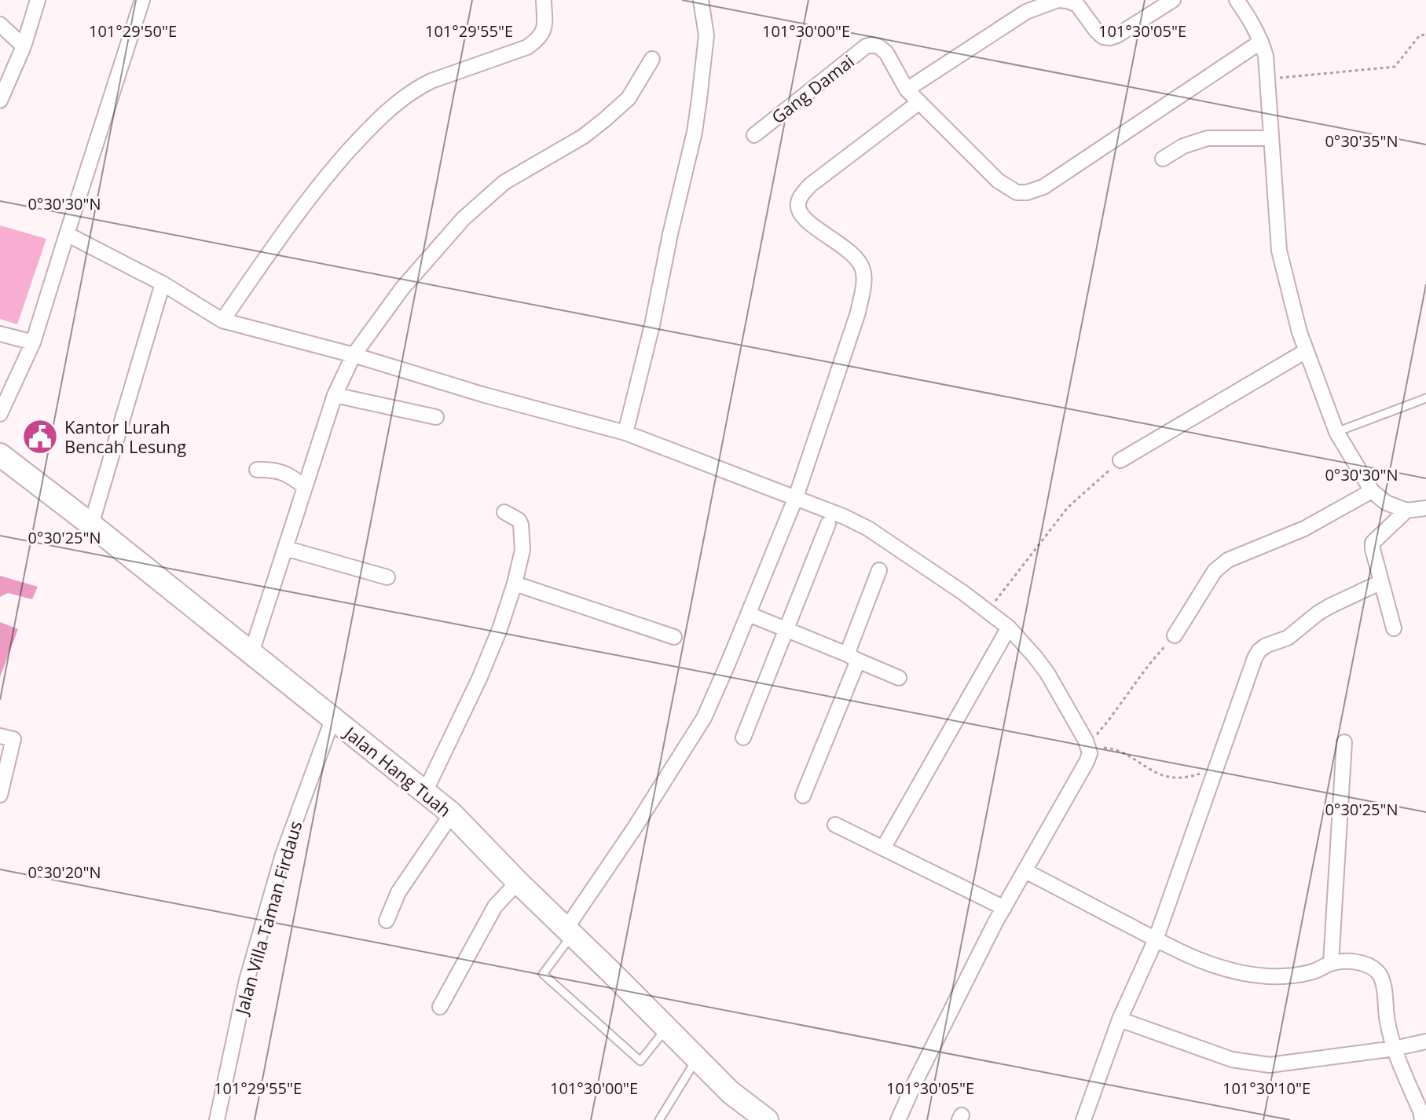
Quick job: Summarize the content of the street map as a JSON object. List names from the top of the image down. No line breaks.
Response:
{"streets":{"main road":["Jalan Hang Tuah"],"street":["Gang Damai","Jalan Villa Taman Firdaus"]},"crossings":[["Jalan Hang Tuah","Jalan Villa Taman Firdaus"]],"places":{"public building":["Kantor Lurah Bencah Lesung"]},"coordinates":["101°29'50\"E","101°29'55\"E","101°30'00\"E","101°30'05\"E","0°30'35\"N","0°30'30\"N","0°30'25\"N","0°30'20\"N","101°30'10\"E"]}
